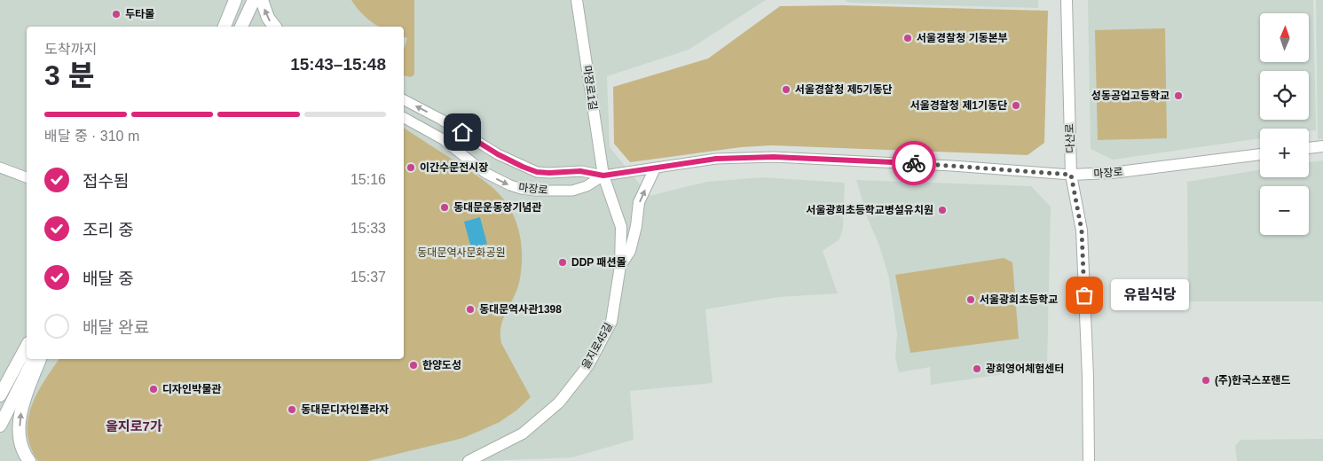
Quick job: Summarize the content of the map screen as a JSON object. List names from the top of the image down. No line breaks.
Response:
{"streets":{"main road":["마장로1길","다산로","마장로","을지로45길"]},"crossings":[["마장로1길","마장로"],["마장로1길","을지로45길"],["다산로","마장로"],["마장로","을지로45길"]],"districts":["을지로7가"],"parks":["동대문역사문화공원"],"places":["두타몰","서울경찰청 기동본부","서울경찰청 제5기동단","성동공업고등학교","서울경찰청 제1기동단","이간수문전시장","동대문운동장기념관","서울광희초등학교병설유치원","DDP 패션몰","유림식당","서울광희초등학교","동대문역사관1398","한양도성","광희영어체험센터","(주)한국스포랜드","디자인박물관","동대문디자인플라자"],"north":"top","page":{"map_buttons":["+","−"],"heading":["3 분","도착까지","15:43–15:48"],"bar":"배달 중 · 310 m","list":[["접수됨","15:16"],["조리 중","15:33"],["배달 중","15:37"],"배달 완료"],"bubble":"유림식당"}}
